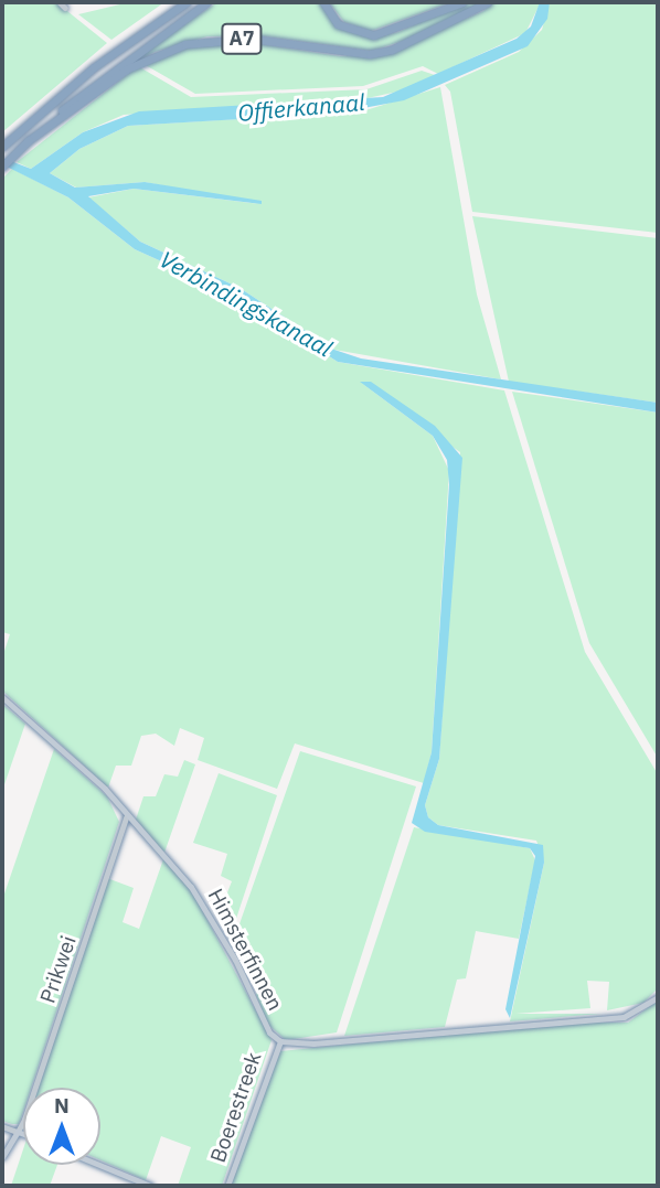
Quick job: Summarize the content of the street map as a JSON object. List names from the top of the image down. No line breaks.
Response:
{"streets":{"highway":["A7"],"street":["Himsterfinnen","Prikwei","Boerestreek"]},"crossings":[["Himsterfinnen","Prikwei"],["Himsterfinnen","Boerestreek"]],"water":["Offierkanaal","Verbindingskanaal"],"north":"top"}
